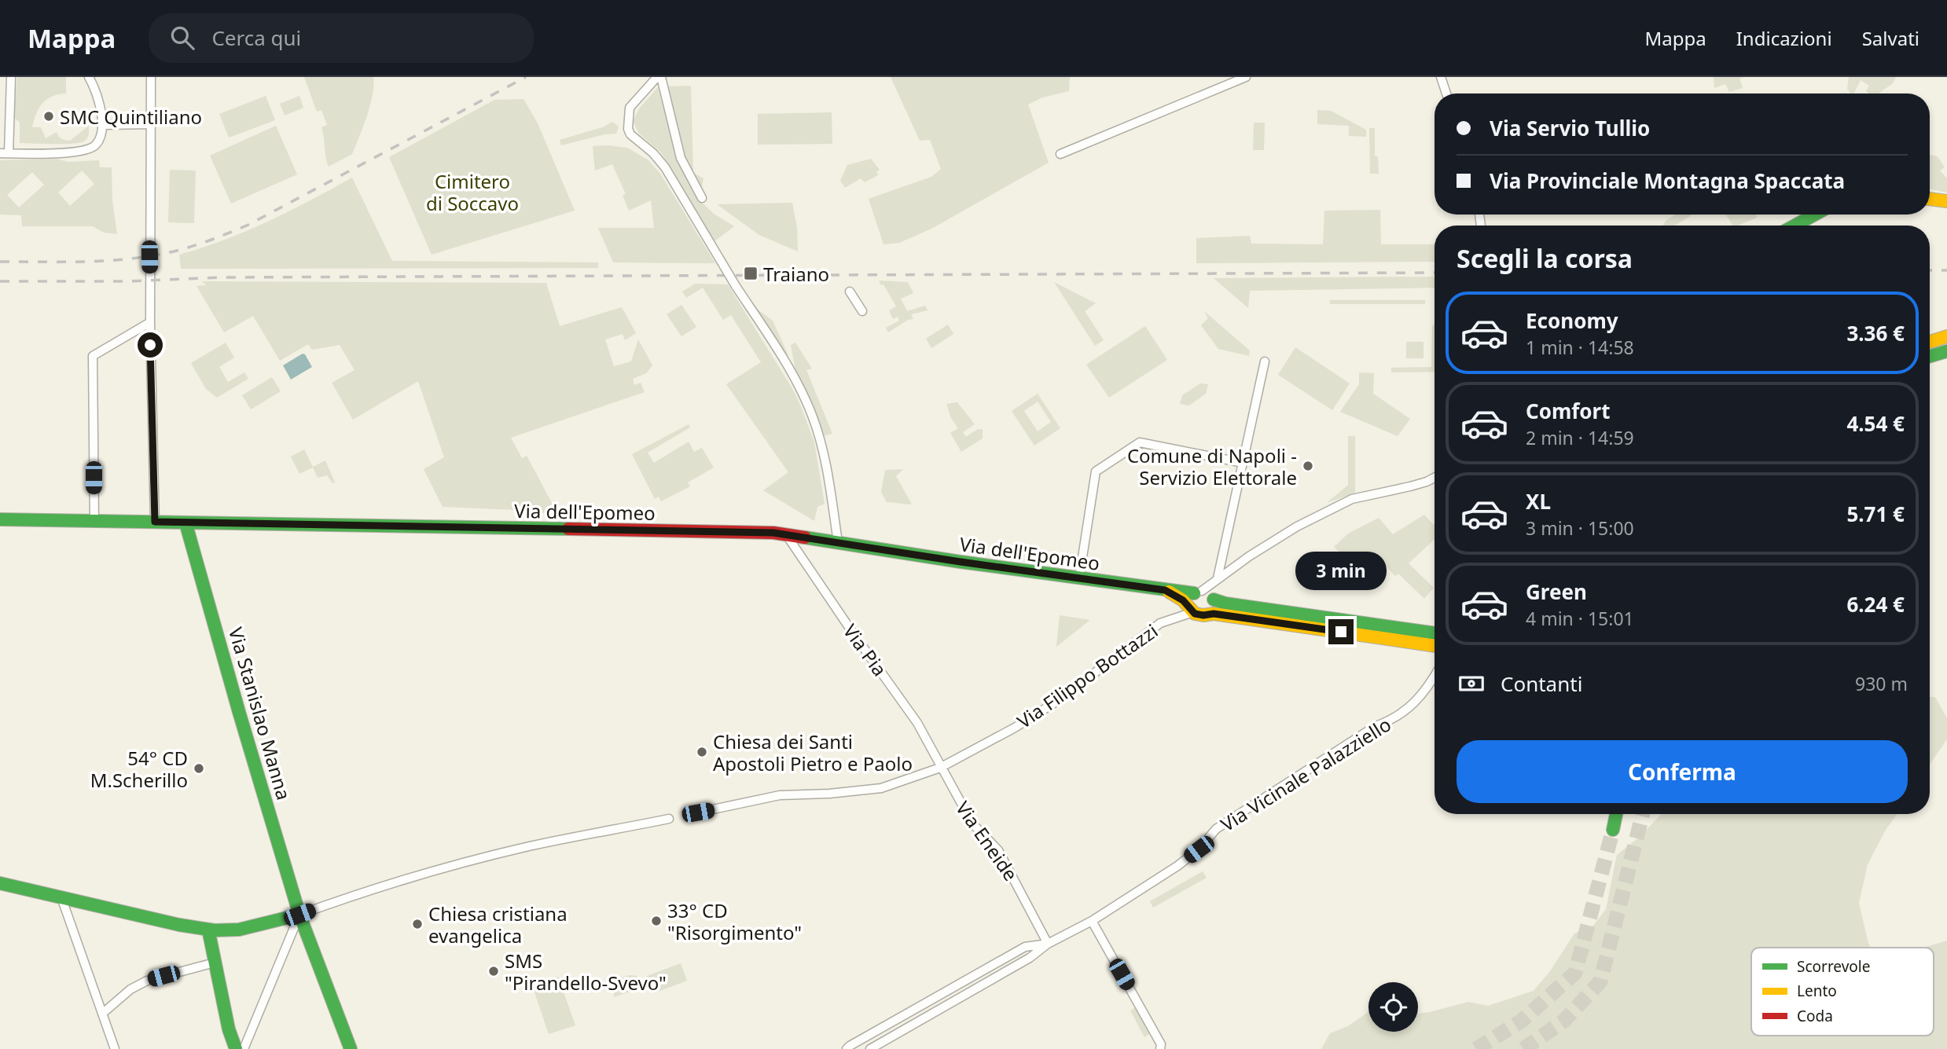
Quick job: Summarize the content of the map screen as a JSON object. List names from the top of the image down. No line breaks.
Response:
{"streets":{"main road":["Via dell'Epomeo","Via Stanislao Manna"],"street":["Via Pia","Via Filippo Bottazzi","Via Vicinale Palazziello","Via Eneide"]},"crossings":[["Via dell'Epomeo","Via Pia"],["Via dell'Epomeo","Via Filippo Bottazzi"],["Via dell'Epomeo","Via Stanislao Manna"],["Via Pia","Via Filippo Bottazzi"],["Via Pia","Via Eneide"],["Via Filippo Bottazzi","Via Eneide"],["Via Vicinale Palazziello","Via Eneide"]],"parks":["Cimitero di Soccavo"],"places":{"other":["SMC Quintiliano","Comune di Napoli - Servizio Elettorale","Chiesa dei Santi Apostoli Pietro e Paolo","54° CD M.Scherillo","33° CD \"Risorgimento\"","Chiesa cristiana evangelica","SMS \"Pirandello-Svevo\""],"transit":["Traiano"]},"legend":["Scorrevole","Lento","Coda"],"page":{"header":"Mappa","search":"Cerca qui","nav":["Mappa","Indicazioni","Salvati"],"banner":["Via Servio Tullio","Via Provinciale Montagna Spaccata"],"heading":"Scegli la corsa","list":[{"name":"Economy","note":"1 min · 14:58","value":"3.36 €"},{"name":"Comfort","note":"2 min · 14:59","value":"4.54 €"},{"name":"XL","note":"3 min · 15:00","value":"5.71 €"},{"name":"Green","note":"4 min · 15:01","value":"6.24 €"}],"bubble":"3 min","pay":["Contanti","930 m"],"buttons":"Conferma"}}
